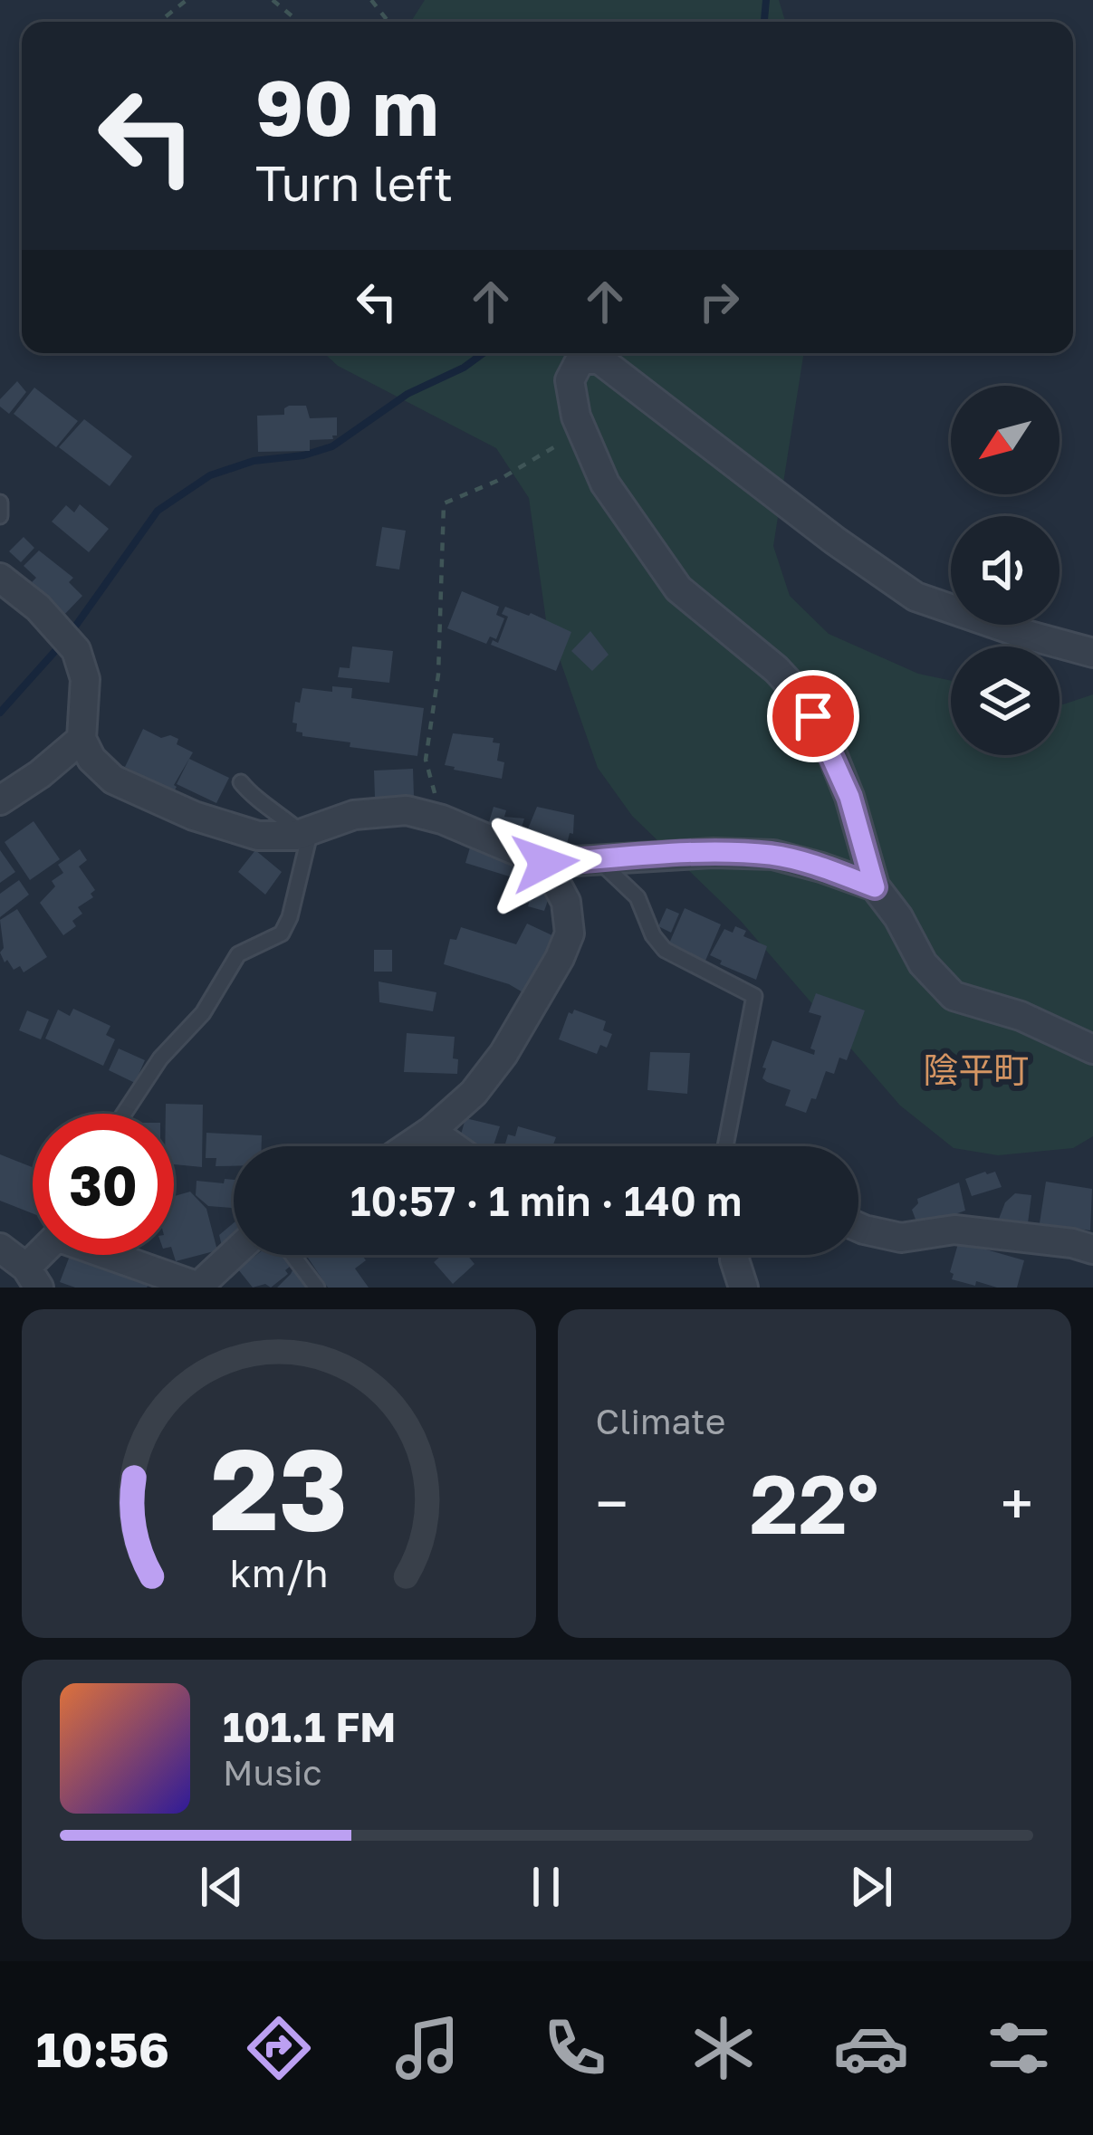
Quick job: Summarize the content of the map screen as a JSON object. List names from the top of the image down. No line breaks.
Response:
{"districts":["陰平町"],"north":"bottom left","page":{"turn":["90 m","Turn left"],"limit":"30","trip":"10:57 · 1 min · 140 m","tile":"Climate","heat":["−","22°","+"],"song":["101.1 FM","Music"],"tabs":"10:56","gauge":["23","km/h"]}}
